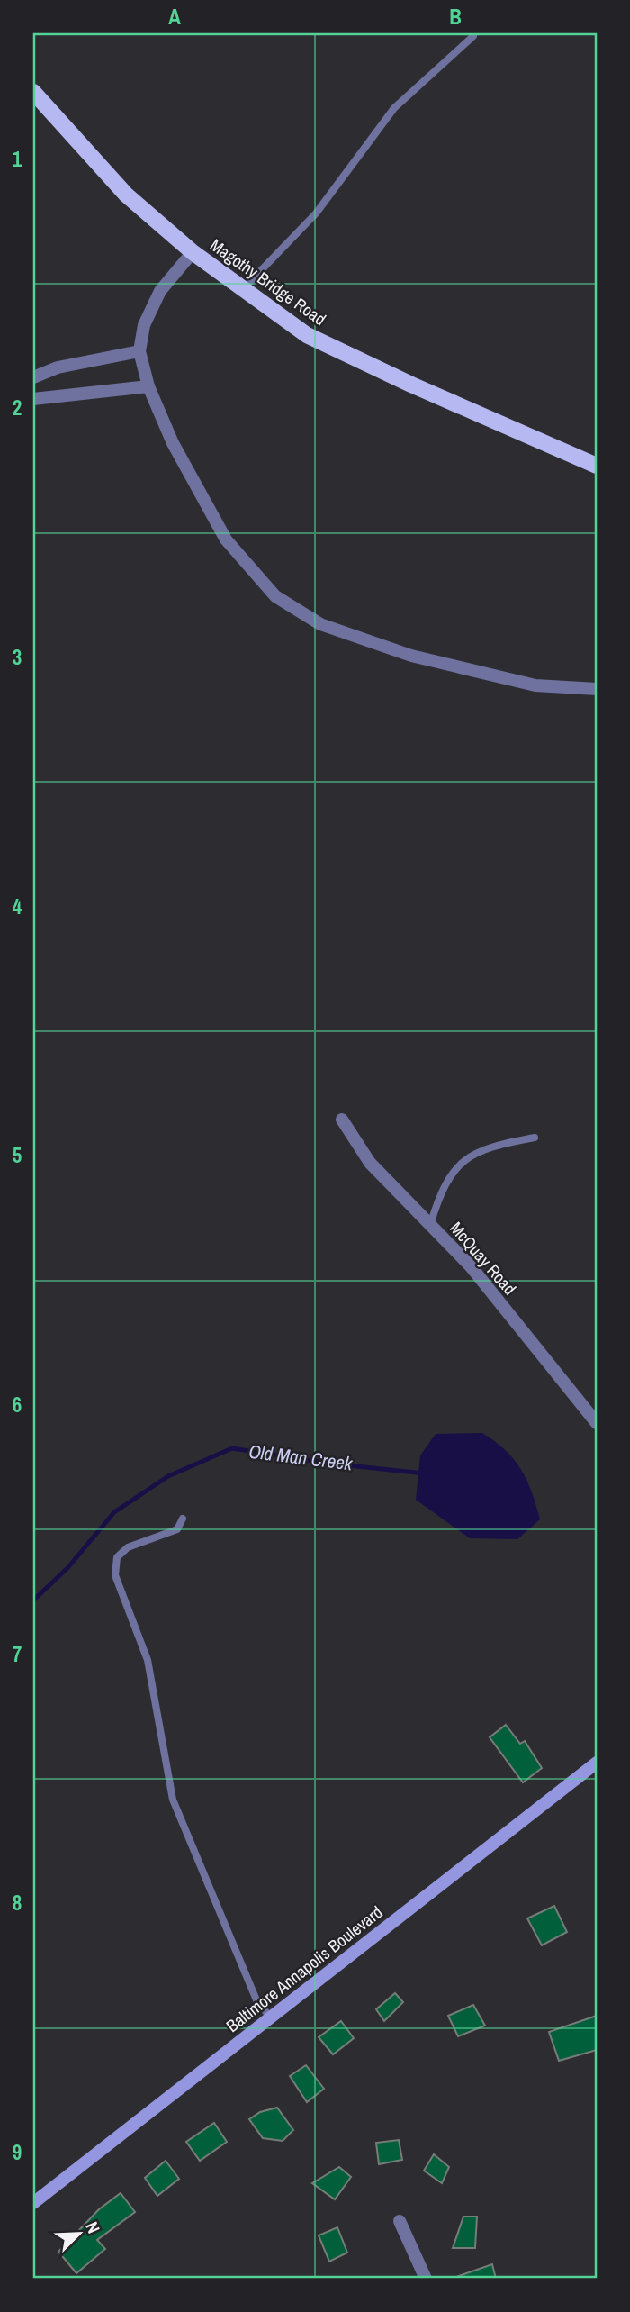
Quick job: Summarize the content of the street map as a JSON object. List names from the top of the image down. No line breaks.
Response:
{"streets":{"main road":["Magothy Bridge Road","Baltimore Annapolis Boulevard"],"street":["McQuay Road"]},"water":["Old Man Creek"],"north":"top right","grid":{"columns":["A","B"],"rows":["1","2","3","4","5","6","7","8","9"]}}
